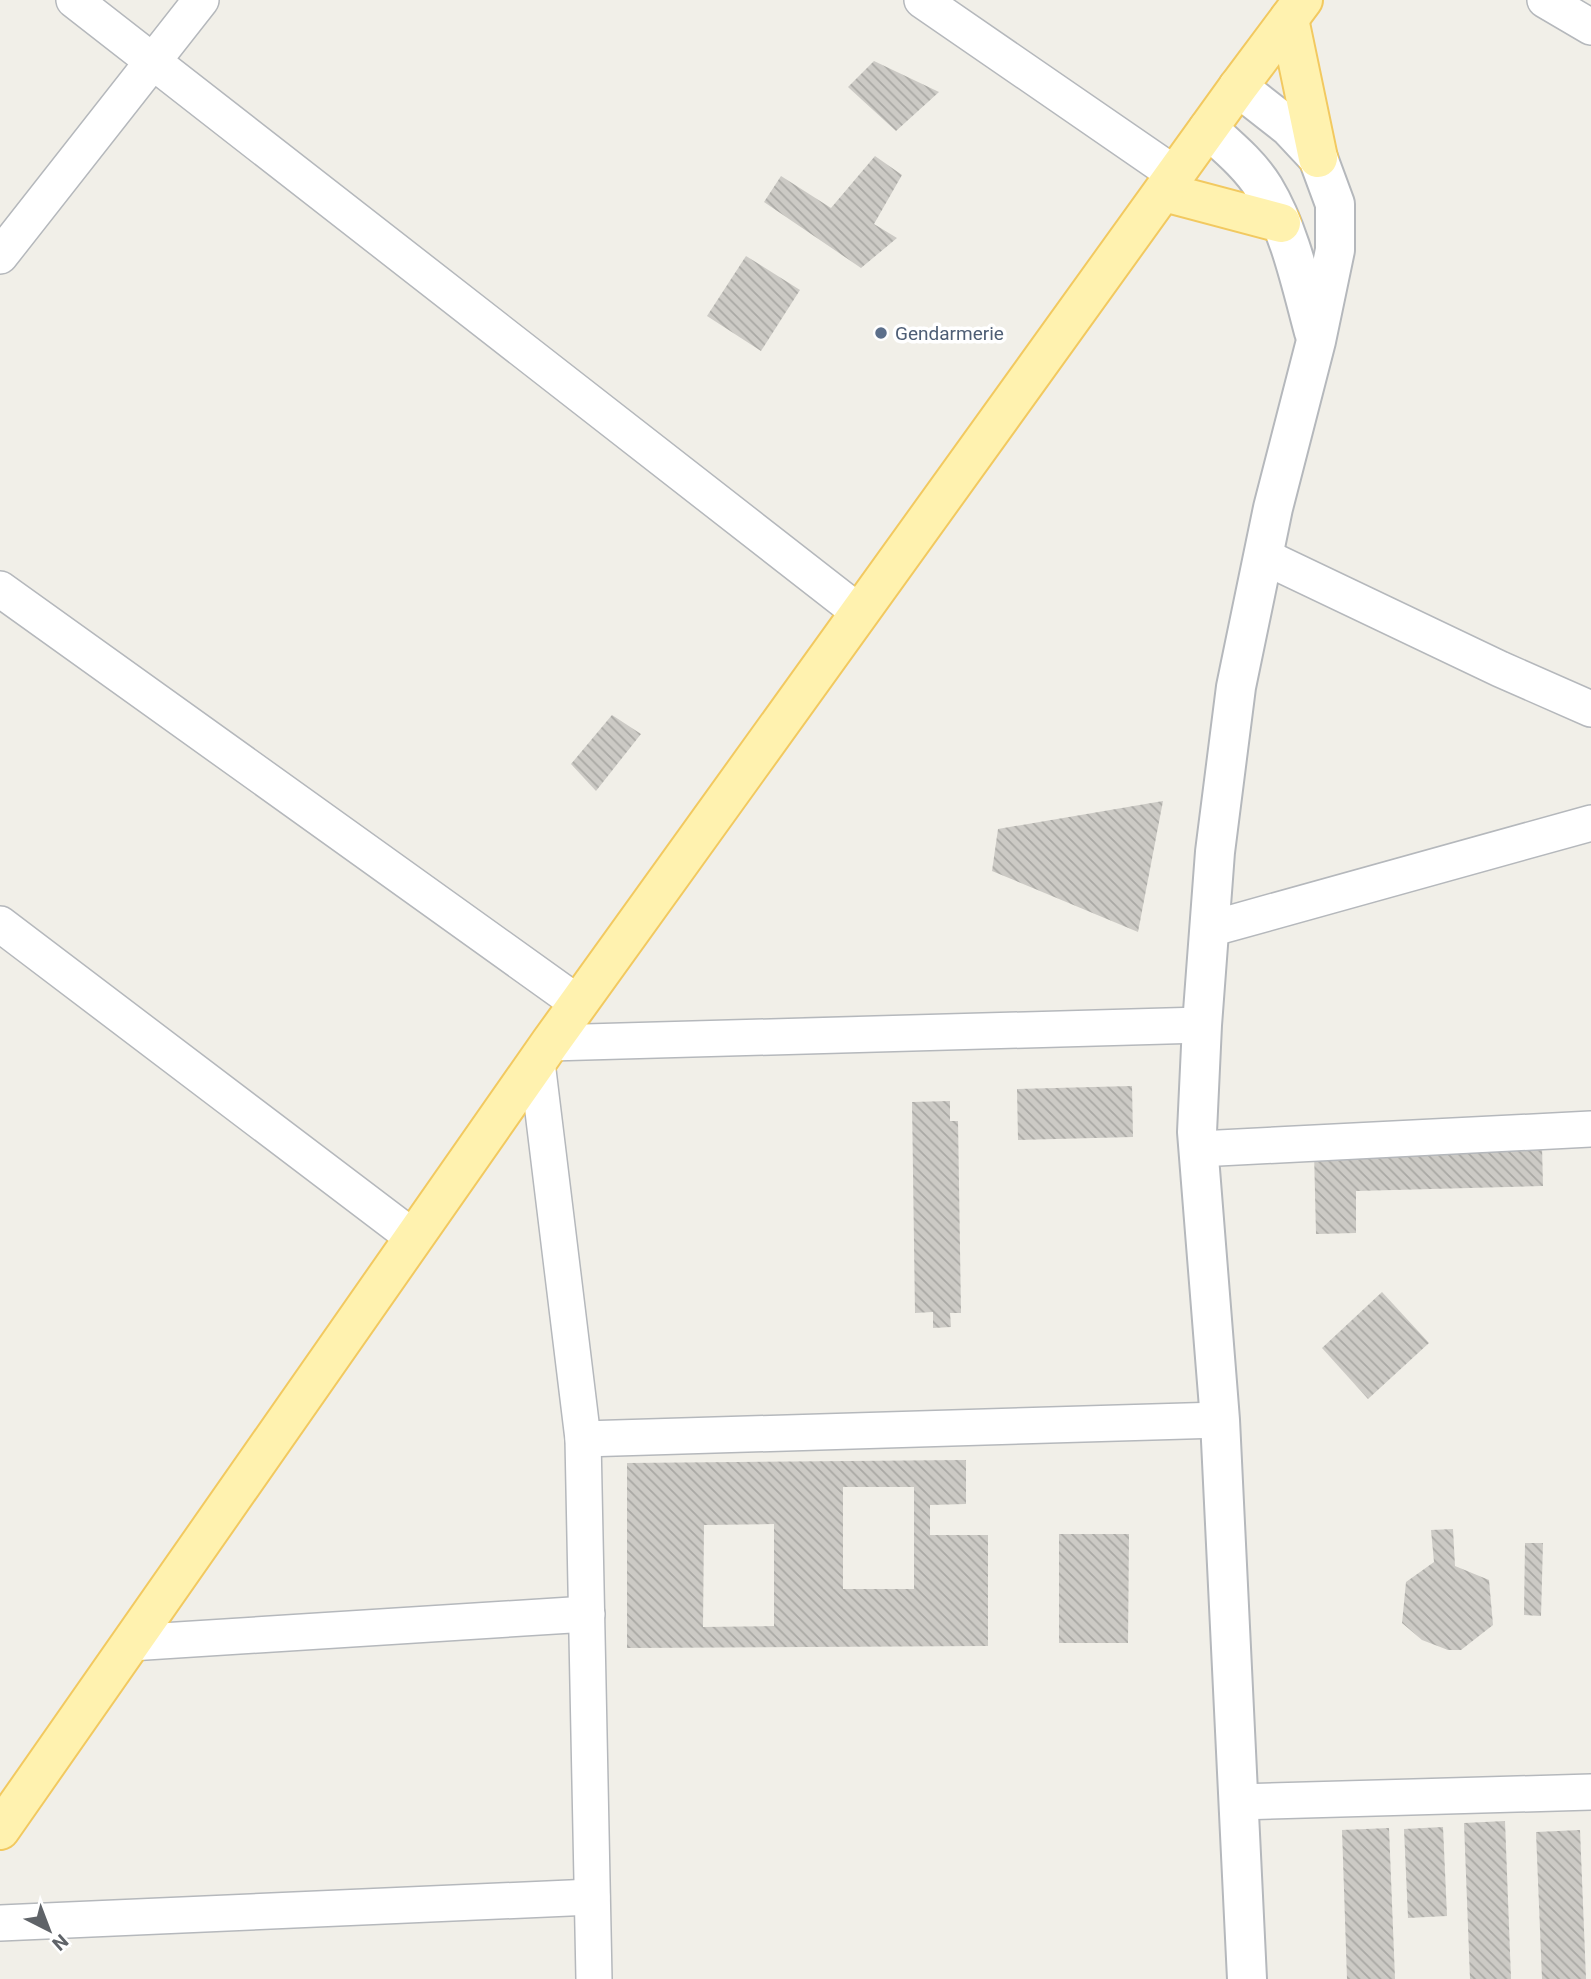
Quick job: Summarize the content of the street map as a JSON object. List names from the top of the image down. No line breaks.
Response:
{"places":["Gendarmerie"],"north":"bottom right"}
